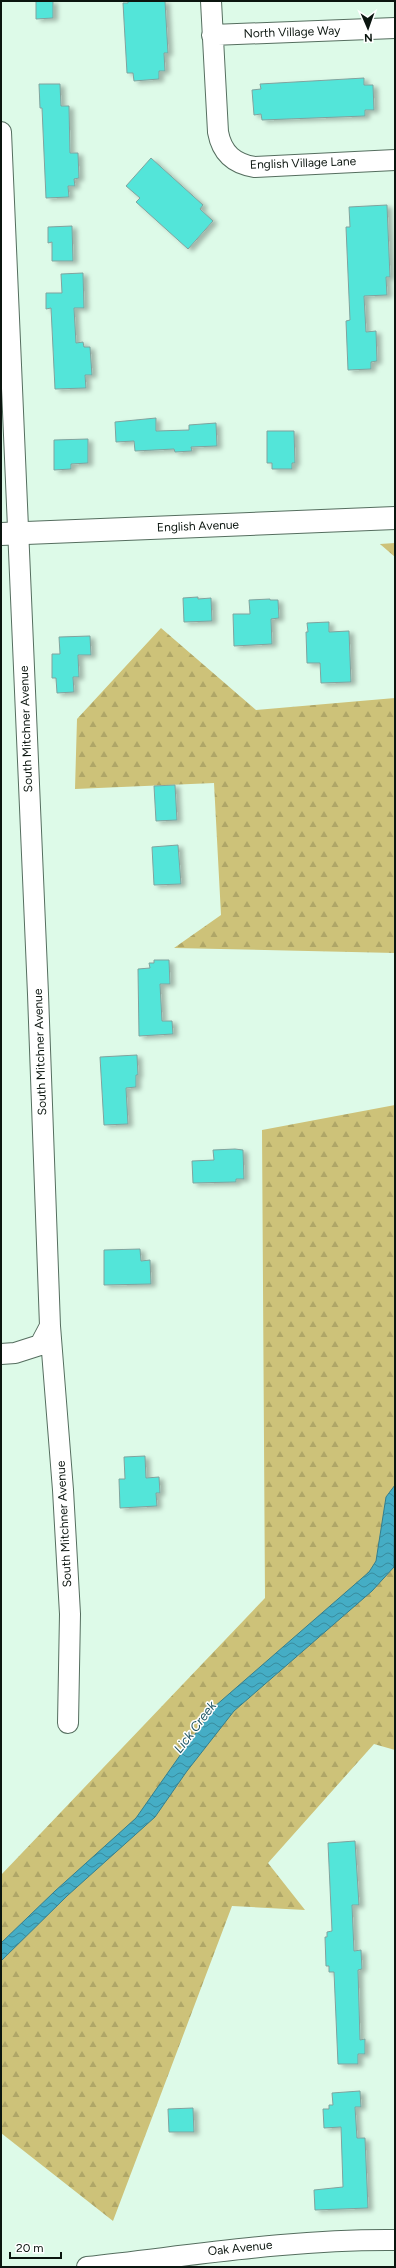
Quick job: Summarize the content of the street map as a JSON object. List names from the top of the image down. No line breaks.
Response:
{"streets":{"street":["North Village Way","English Village Lane","English Avenue","South Mitchner Avenue","Oak Avenue"]},"crossings":[["North Village Way","English Village Lane"],["English Avenue","South Mitchner Avenue"]],"water":["Lick Creek"],"scale_bar":"20 m","north":"bottom"}
